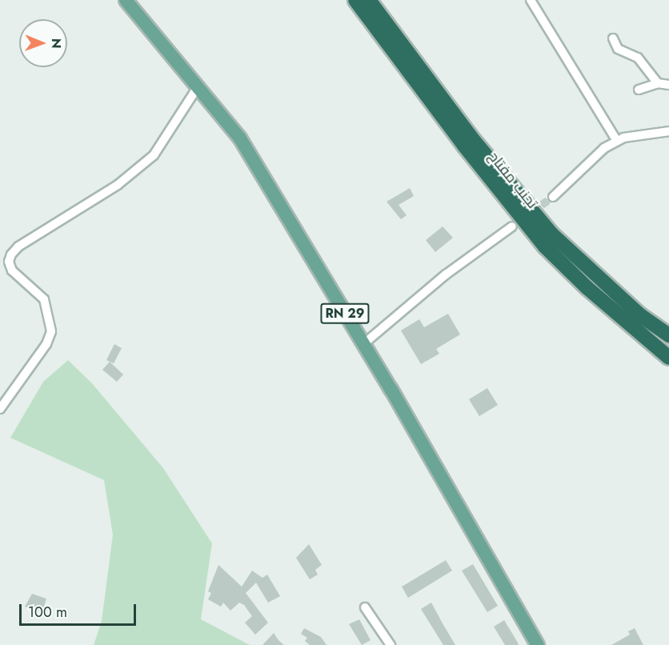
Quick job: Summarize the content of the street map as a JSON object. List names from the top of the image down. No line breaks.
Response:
{"streets":{"highway":["تجنب مفتاح"],"main road":["RN 29"]},"scale_bar":"100 m","north":"right"}
